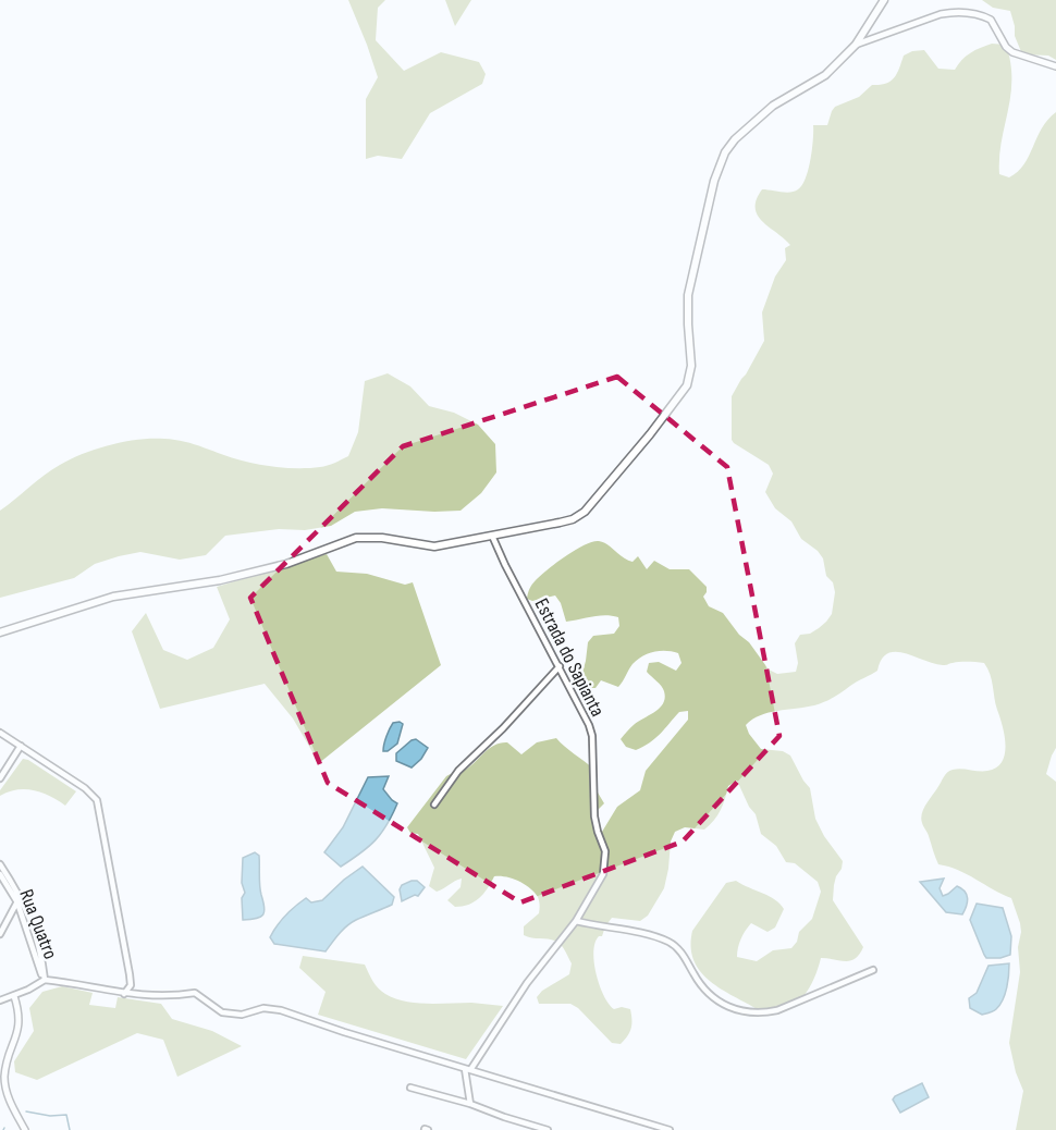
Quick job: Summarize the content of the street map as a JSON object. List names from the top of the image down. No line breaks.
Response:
{"streets":{"street":["Estrada do Sapianta","Rua Quatro"]}}
